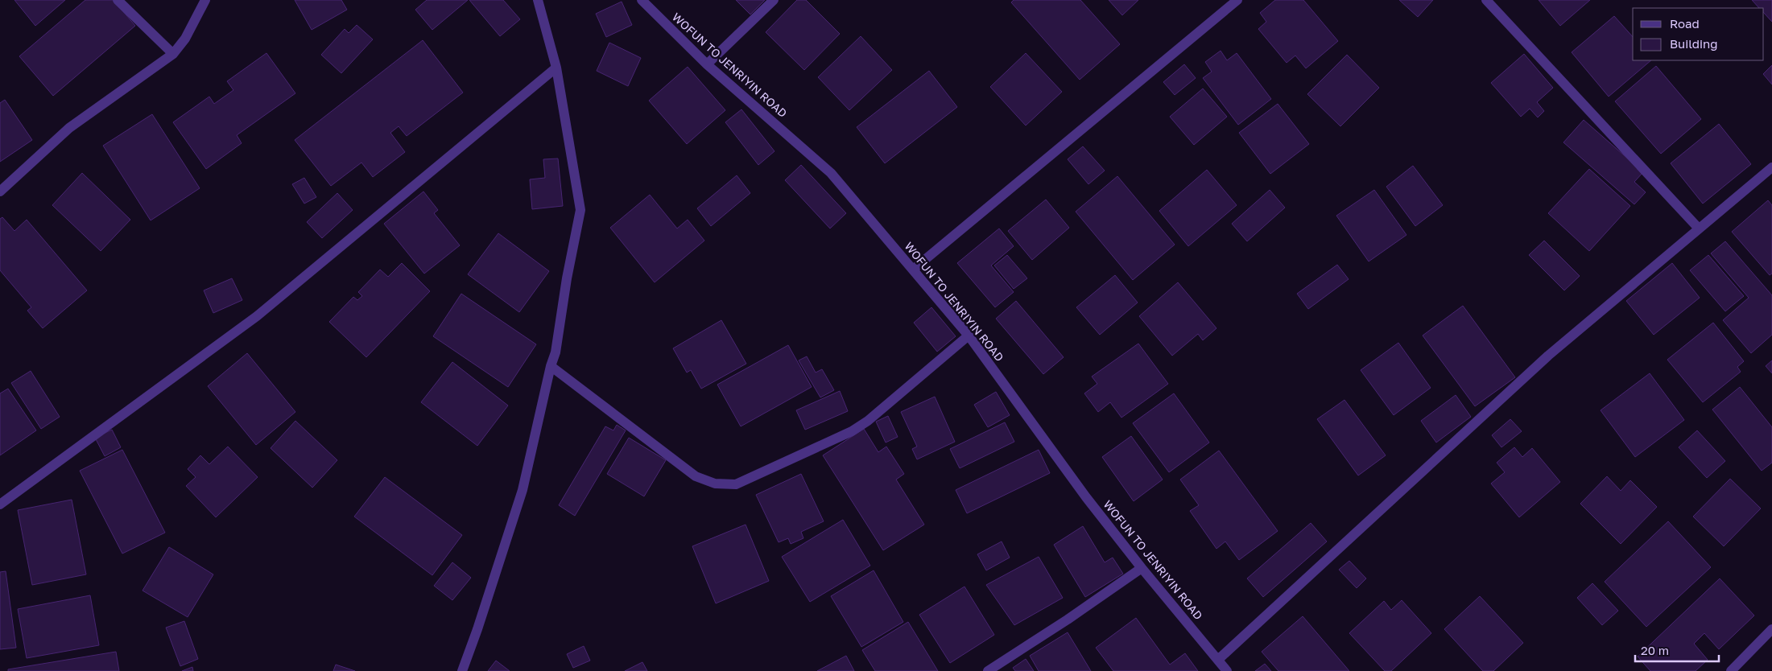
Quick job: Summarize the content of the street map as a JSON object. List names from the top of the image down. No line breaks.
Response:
{"streets":{"street":["WOFUN TO JENRIYIN ROAD"]},"legend":["Road","Building"],"scale_bar":"20 m"}
